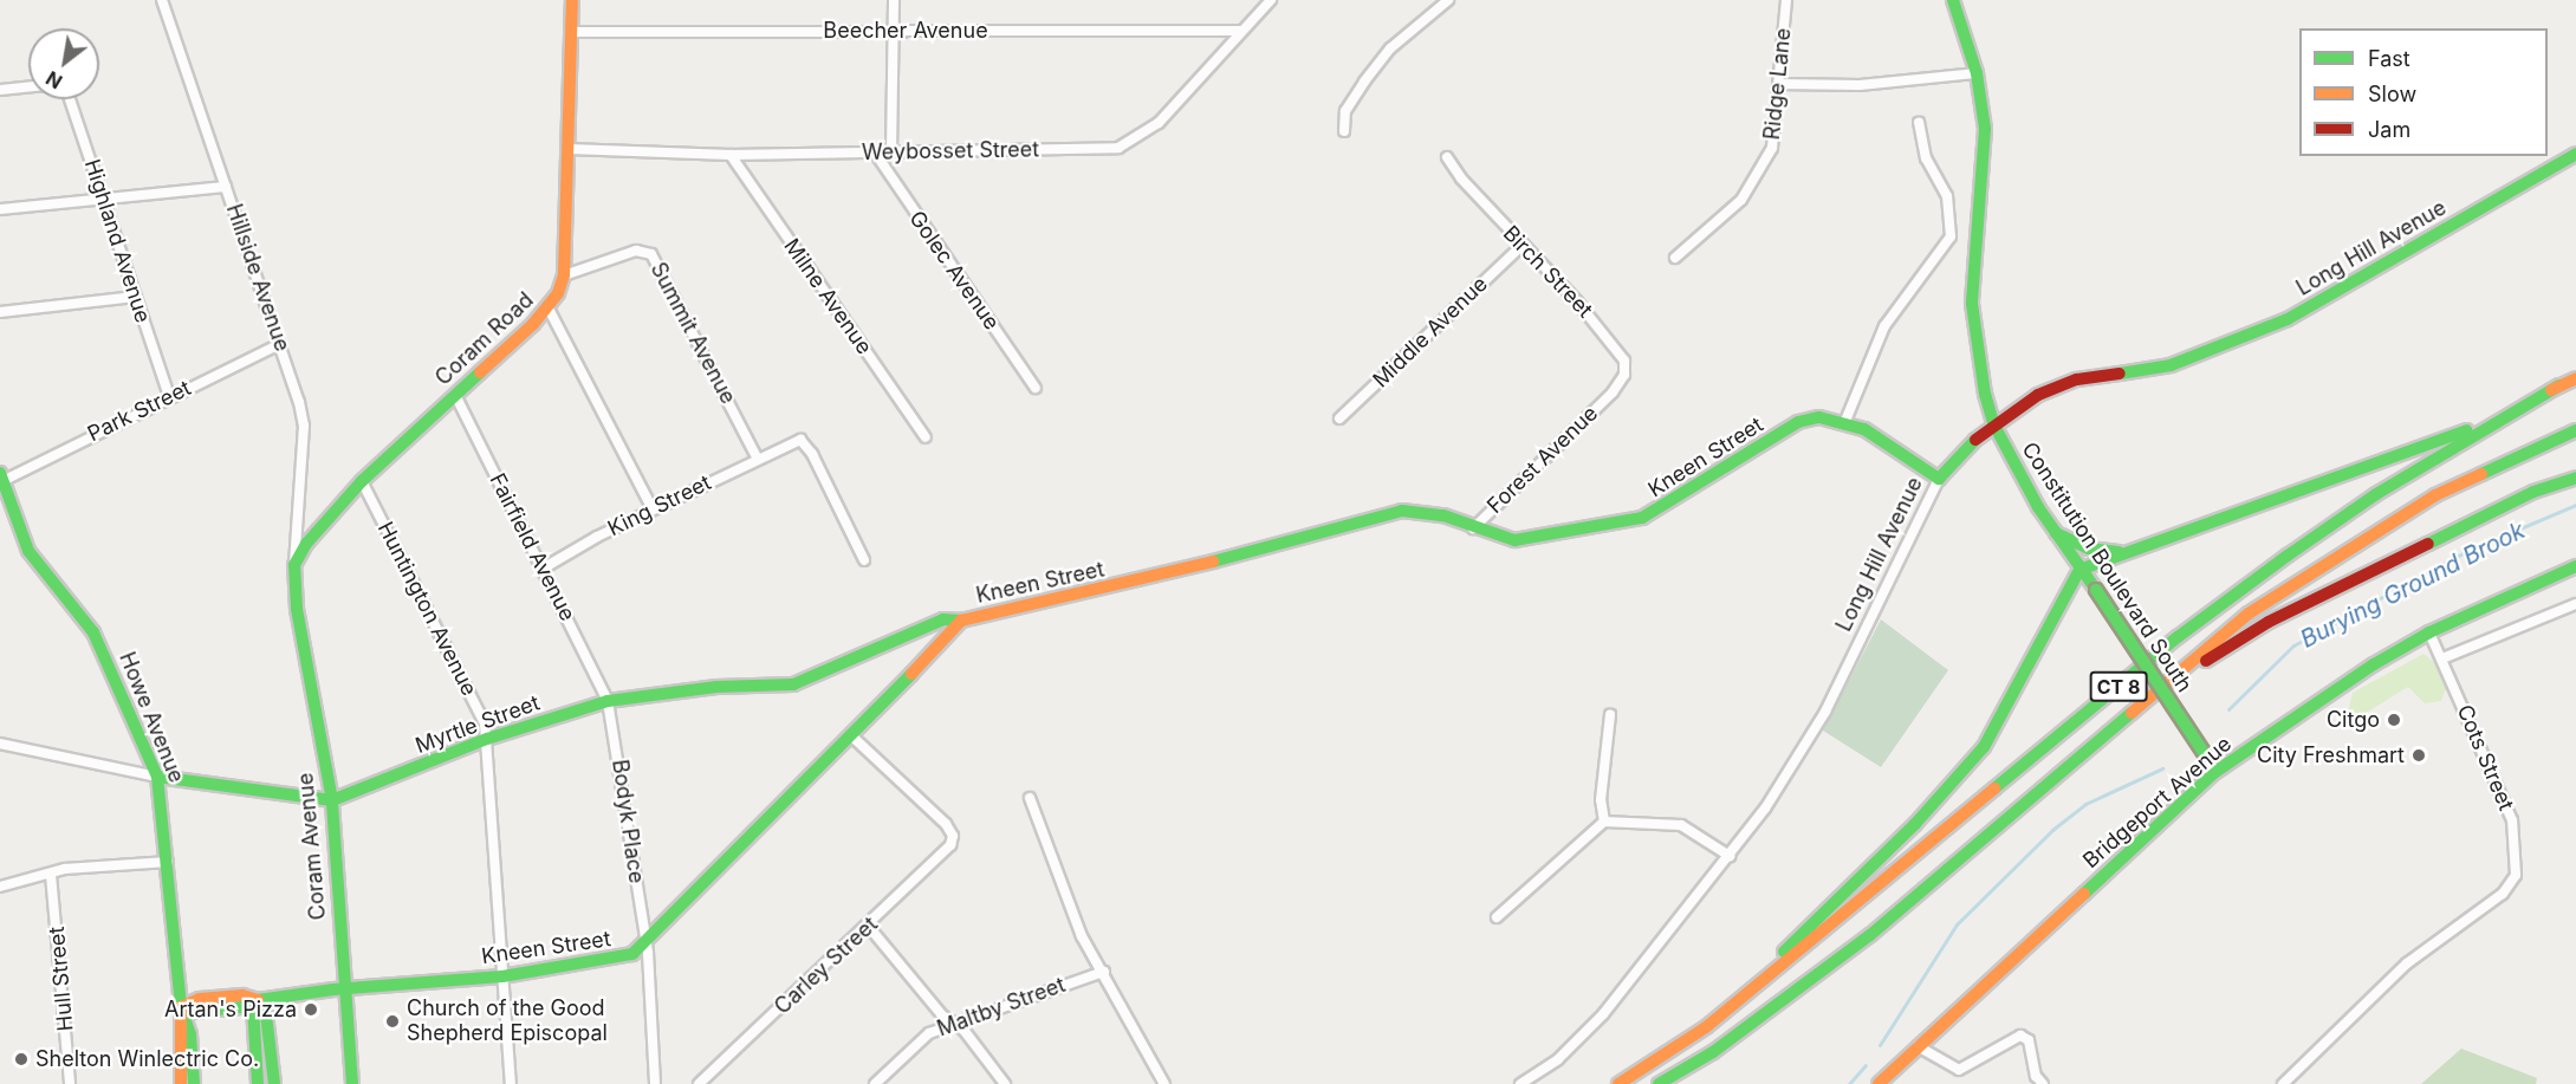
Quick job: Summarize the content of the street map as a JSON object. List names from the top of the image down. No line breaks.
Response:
{"streets":{"main road":["Long Hill Avenue","Coram Road","Kneen Street","Constitution Boulevard South","CT 8","Howe Avenue","Myrtle Street","Bridgeport Avenue","Coram Avenue"],"street":["Beecher Avenue","Ridge Lane","Weybosset Street","Highland Avenue","Golec Avenue","Birch Street","Hillside Avenue","Milne Avenue","Middle Avenue","Summit Avenue","Park Street","Forest Avenue","King Street","Fairfield Avenue","Huntington Avenue","Cots Street","Bodyk Place","Carley Street","Hull Street","Maltby Street"]},"crossings":[["Beecher Avenue","Weybosset Street"],["Beecher Avenue","Coram Road"],["Weybosset Street","Golec Avenue"],["Weybosset Street","Milne Avenue"],["Weybosset Street","Coram Road"],["Highland Avenue","Park Street"],["Long Hill Avenue","Kneen Street"],["Long Hill Avenue","Constitution Boulevard South"],["Birch Street","Middle Avenue"],["Birch Street","Forest Avenue"],["Hillside Avenue","Coram Road"],["Hillside Avenue","Park Street"],["Hillside Avenue","Coram Avenue"],["Summit Avenue","Coram Road"],["Summit Avenue","King Street"],["Coram Road","Fairfield Avenue"],["Coram Road","Huntington Avenue"],["Coram Road","Coram Avenue"],["Park Street","Howe Avenue"],["Kneen Street","Forest Avenue"],["Kneen Street","Huntington Avenue"],["Kneen Street","Howe Avenue"],["Kneen Street","Myrtle Street"],["Kneen Street","Bodyk Place"],["Kneen Street","Coram Avenue"],["Kneen Street","Carley Street"],["King Street","Fairfield Avenue"],["Fairfield Avenue","Myrtle Street"],["Fairfield Avenue","Bodyk Place"],["Constitution Boulevard South","Bridgeport Avenue"],["Huntington Avenue","Myrtle Street"],["Howe Avenue","Myrtle Street"],["Myrtle Street","Bodyk Place"],["Myrtle Street","Coram Avenue"],["Cots Street","Bridgeport Avenue"]],"water":["Burying Ground Brook"],"places":["Citgo","City Freshmart","Artan's Pizza","Church of the Good Shepherd Episcopal","Shelton Winlectric Co."],"legend":["Fast","Slow","Jam"],"north":"bottom left"}
